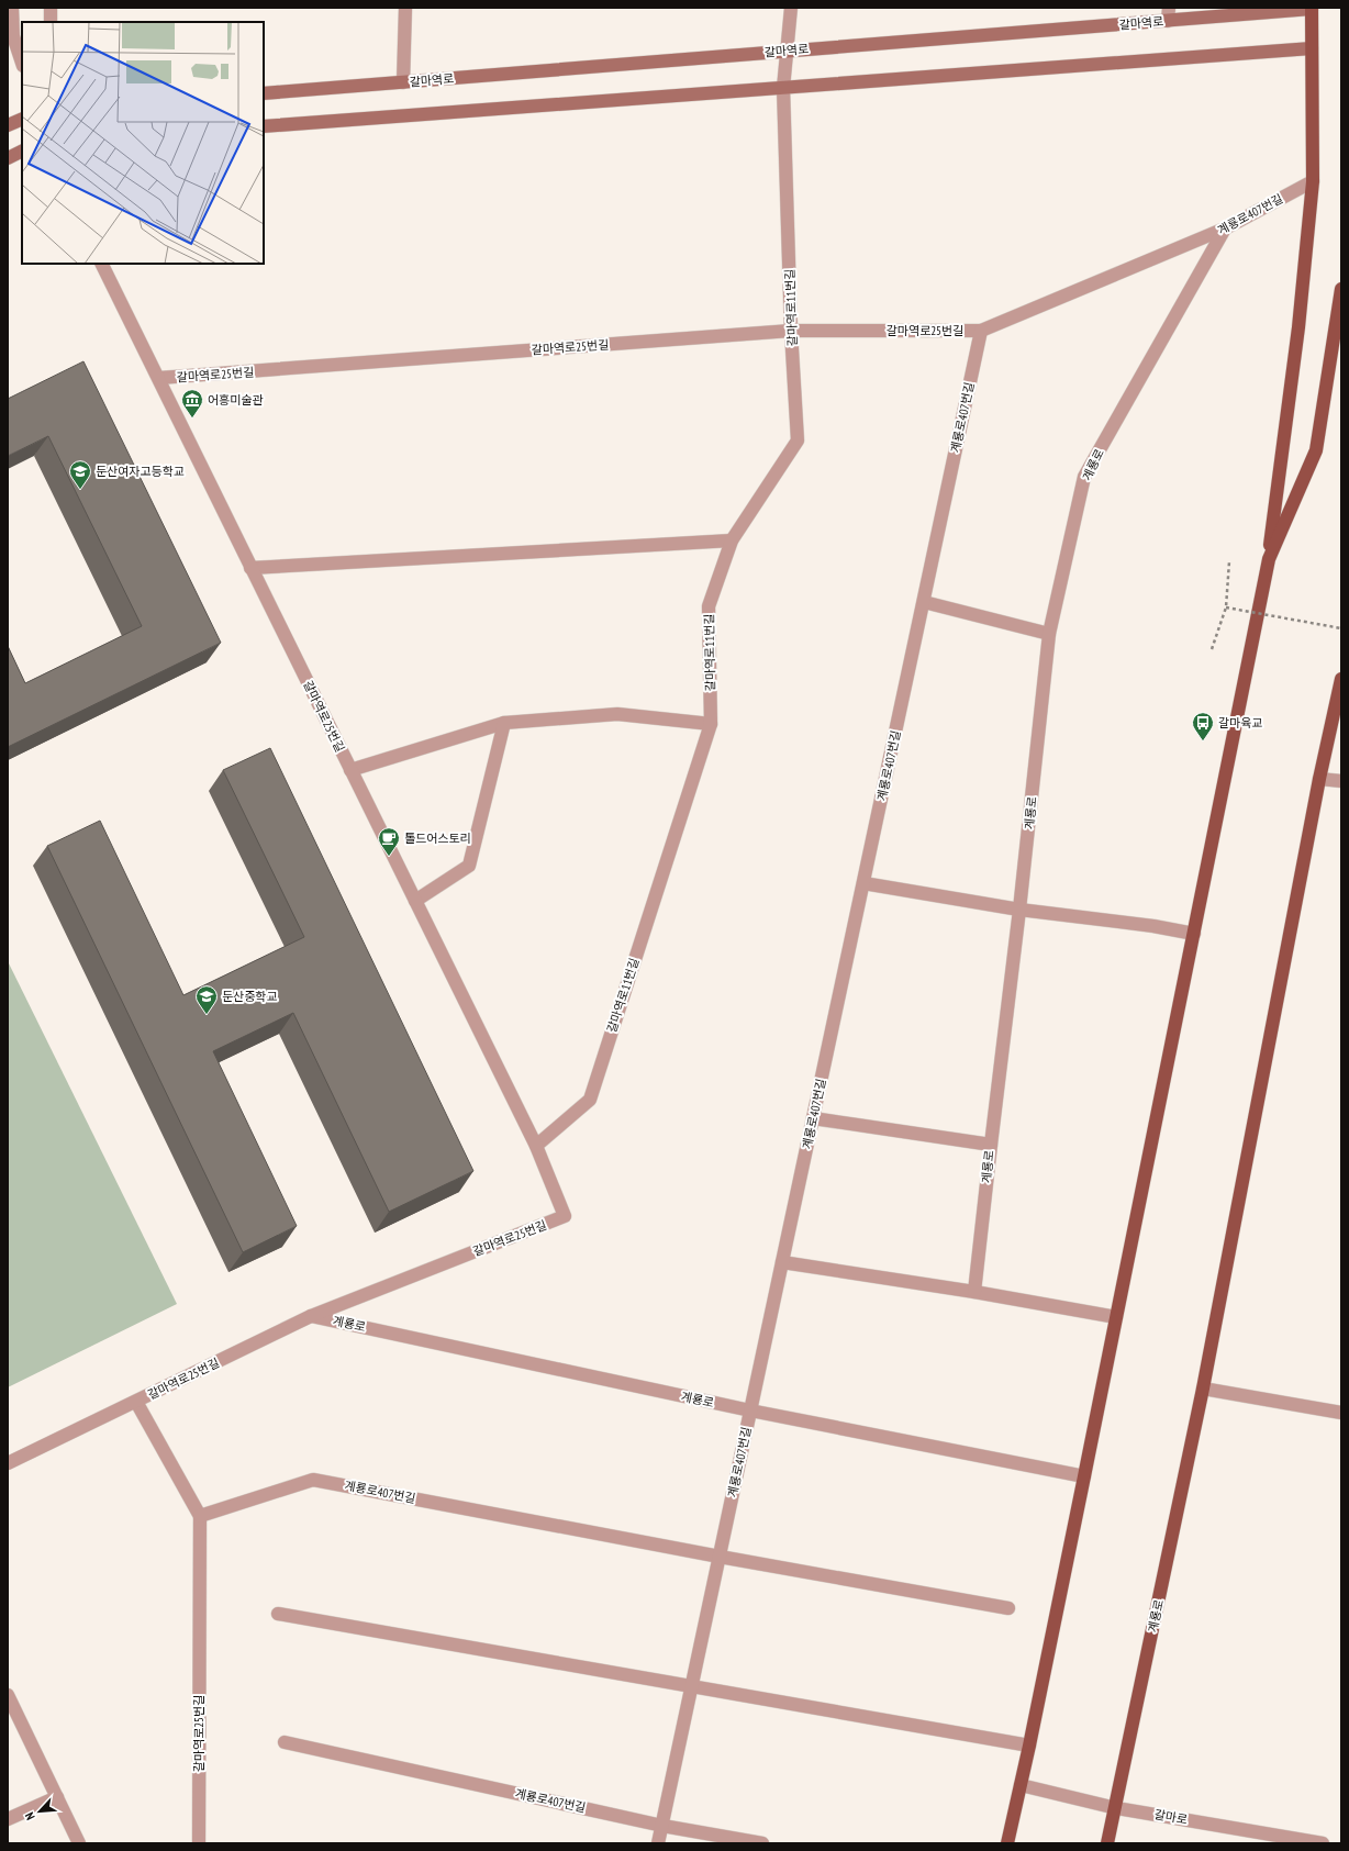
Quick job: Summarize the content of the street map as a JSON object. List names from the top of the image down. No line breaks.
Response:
{"streets":{"main road":["갈마역로","계룡로"],"street":["계룡로407번길","갈마역로11번길","갈마역로25번길","갈마로"]},"crossings":[["갈마역로","갈마역로11번길"],["계룡로407번길","갈마역로25번길"],["계룡로407번길","계룡로"],["갈마역로11번길","갈마역로25번길"],["갈마역로25번길","계룡로"],["계룡로","갈마로"]],"places":{"museum":["어흥미술관"],"school or university":["둔산여자고등학교","둔산중학교"],"bus stop":["갈마육교"],"cafe":["톨드어스토리"]},"north":"bottom left"}
